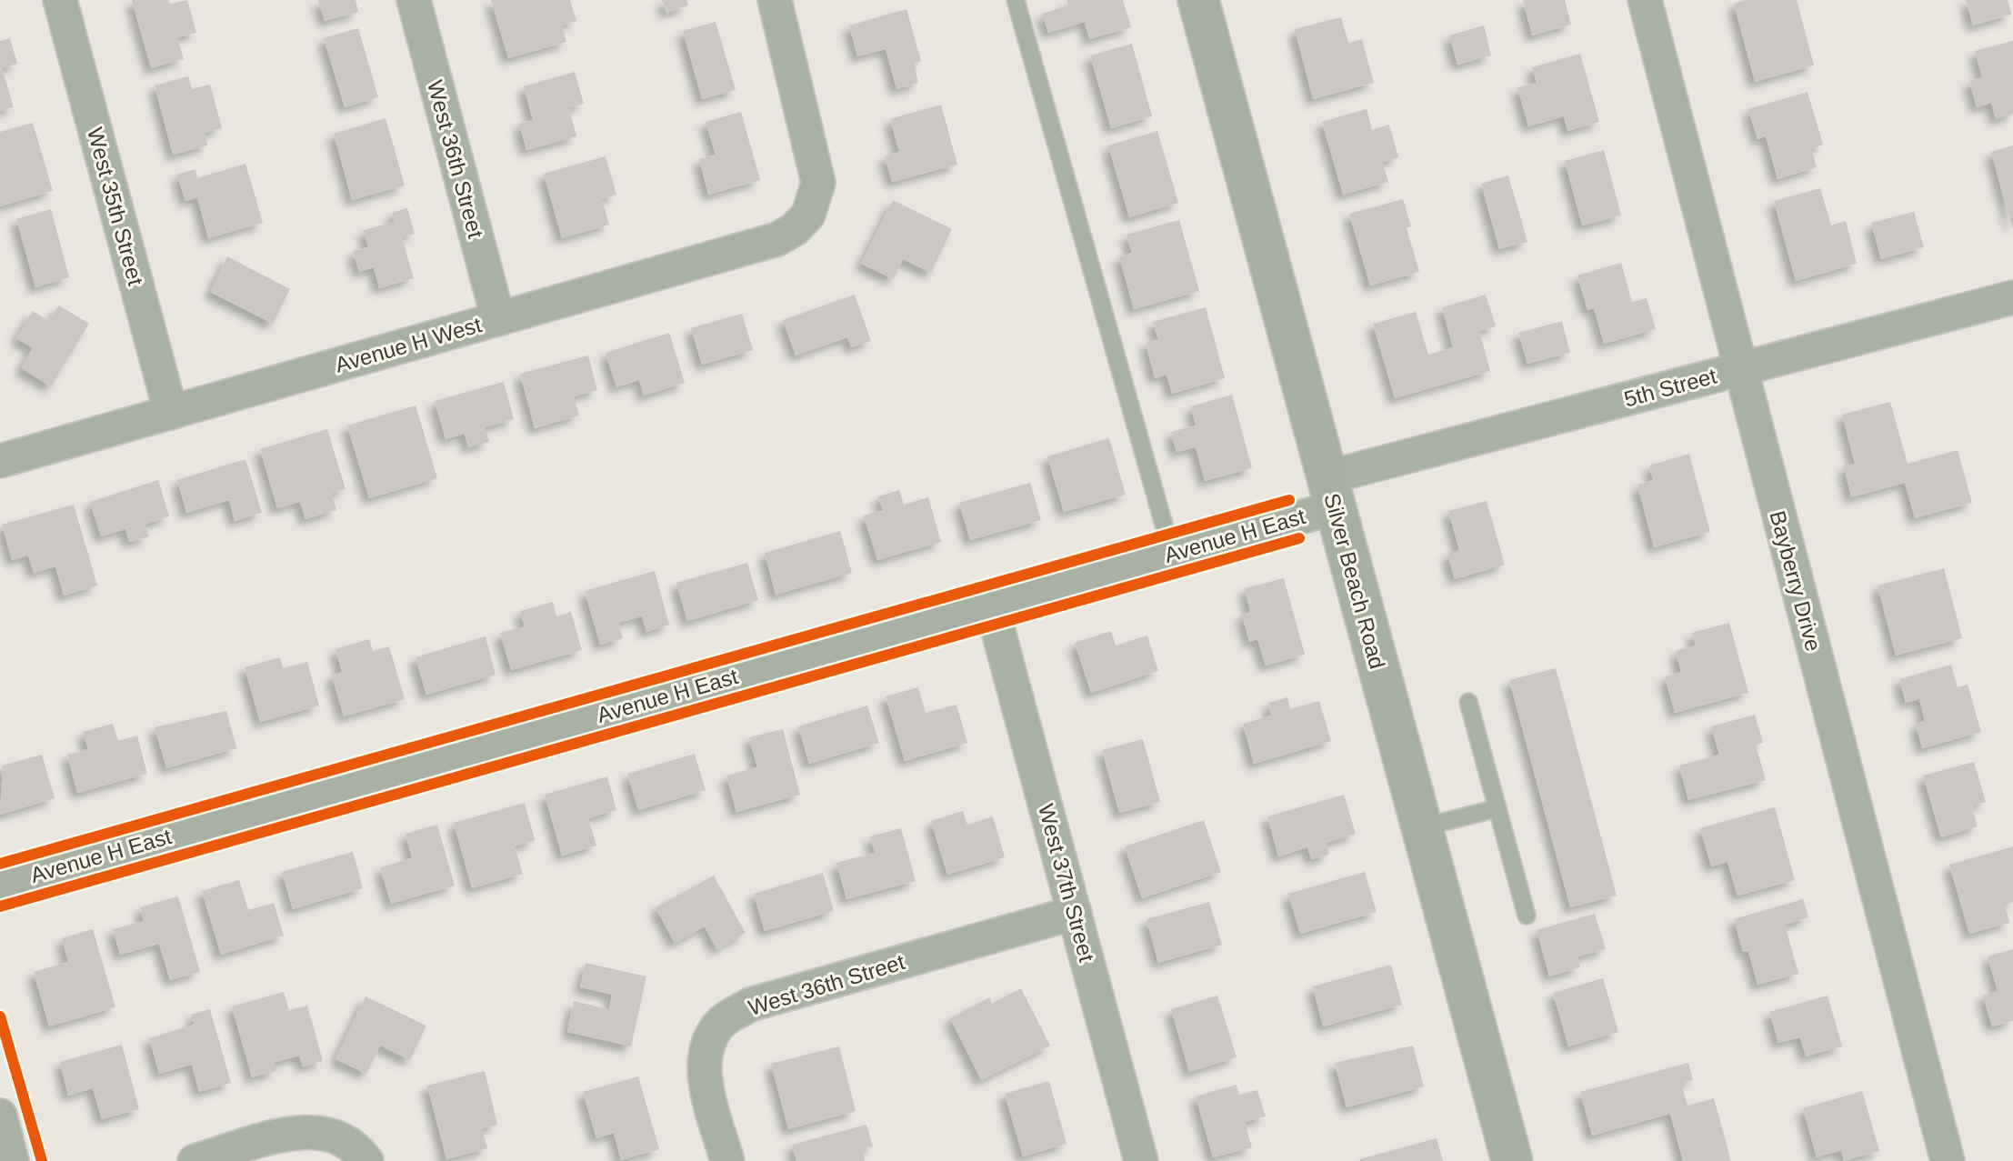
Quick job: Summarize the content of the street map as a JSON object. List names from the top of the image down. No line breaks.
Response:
{"streets":{"street":["West 36th Street","West 35th Street","Avenue H West","5th Street","Avenue H East","Silver Beach Road","Bayberry Drive","West 37th Street"]},"crossings":[["West 36th Street","Avenue H West"],["West 36th Street","West 37th Street"],["West 35th Street","Avenue H West"],["5th Street","Avenue H East"],["5th Street","Silver Beach Road"],["5th Street","Bayberry Drive"],["Avenue H East","Silver Beach Road"],["Avenue H East","West 37th Street"]]}
